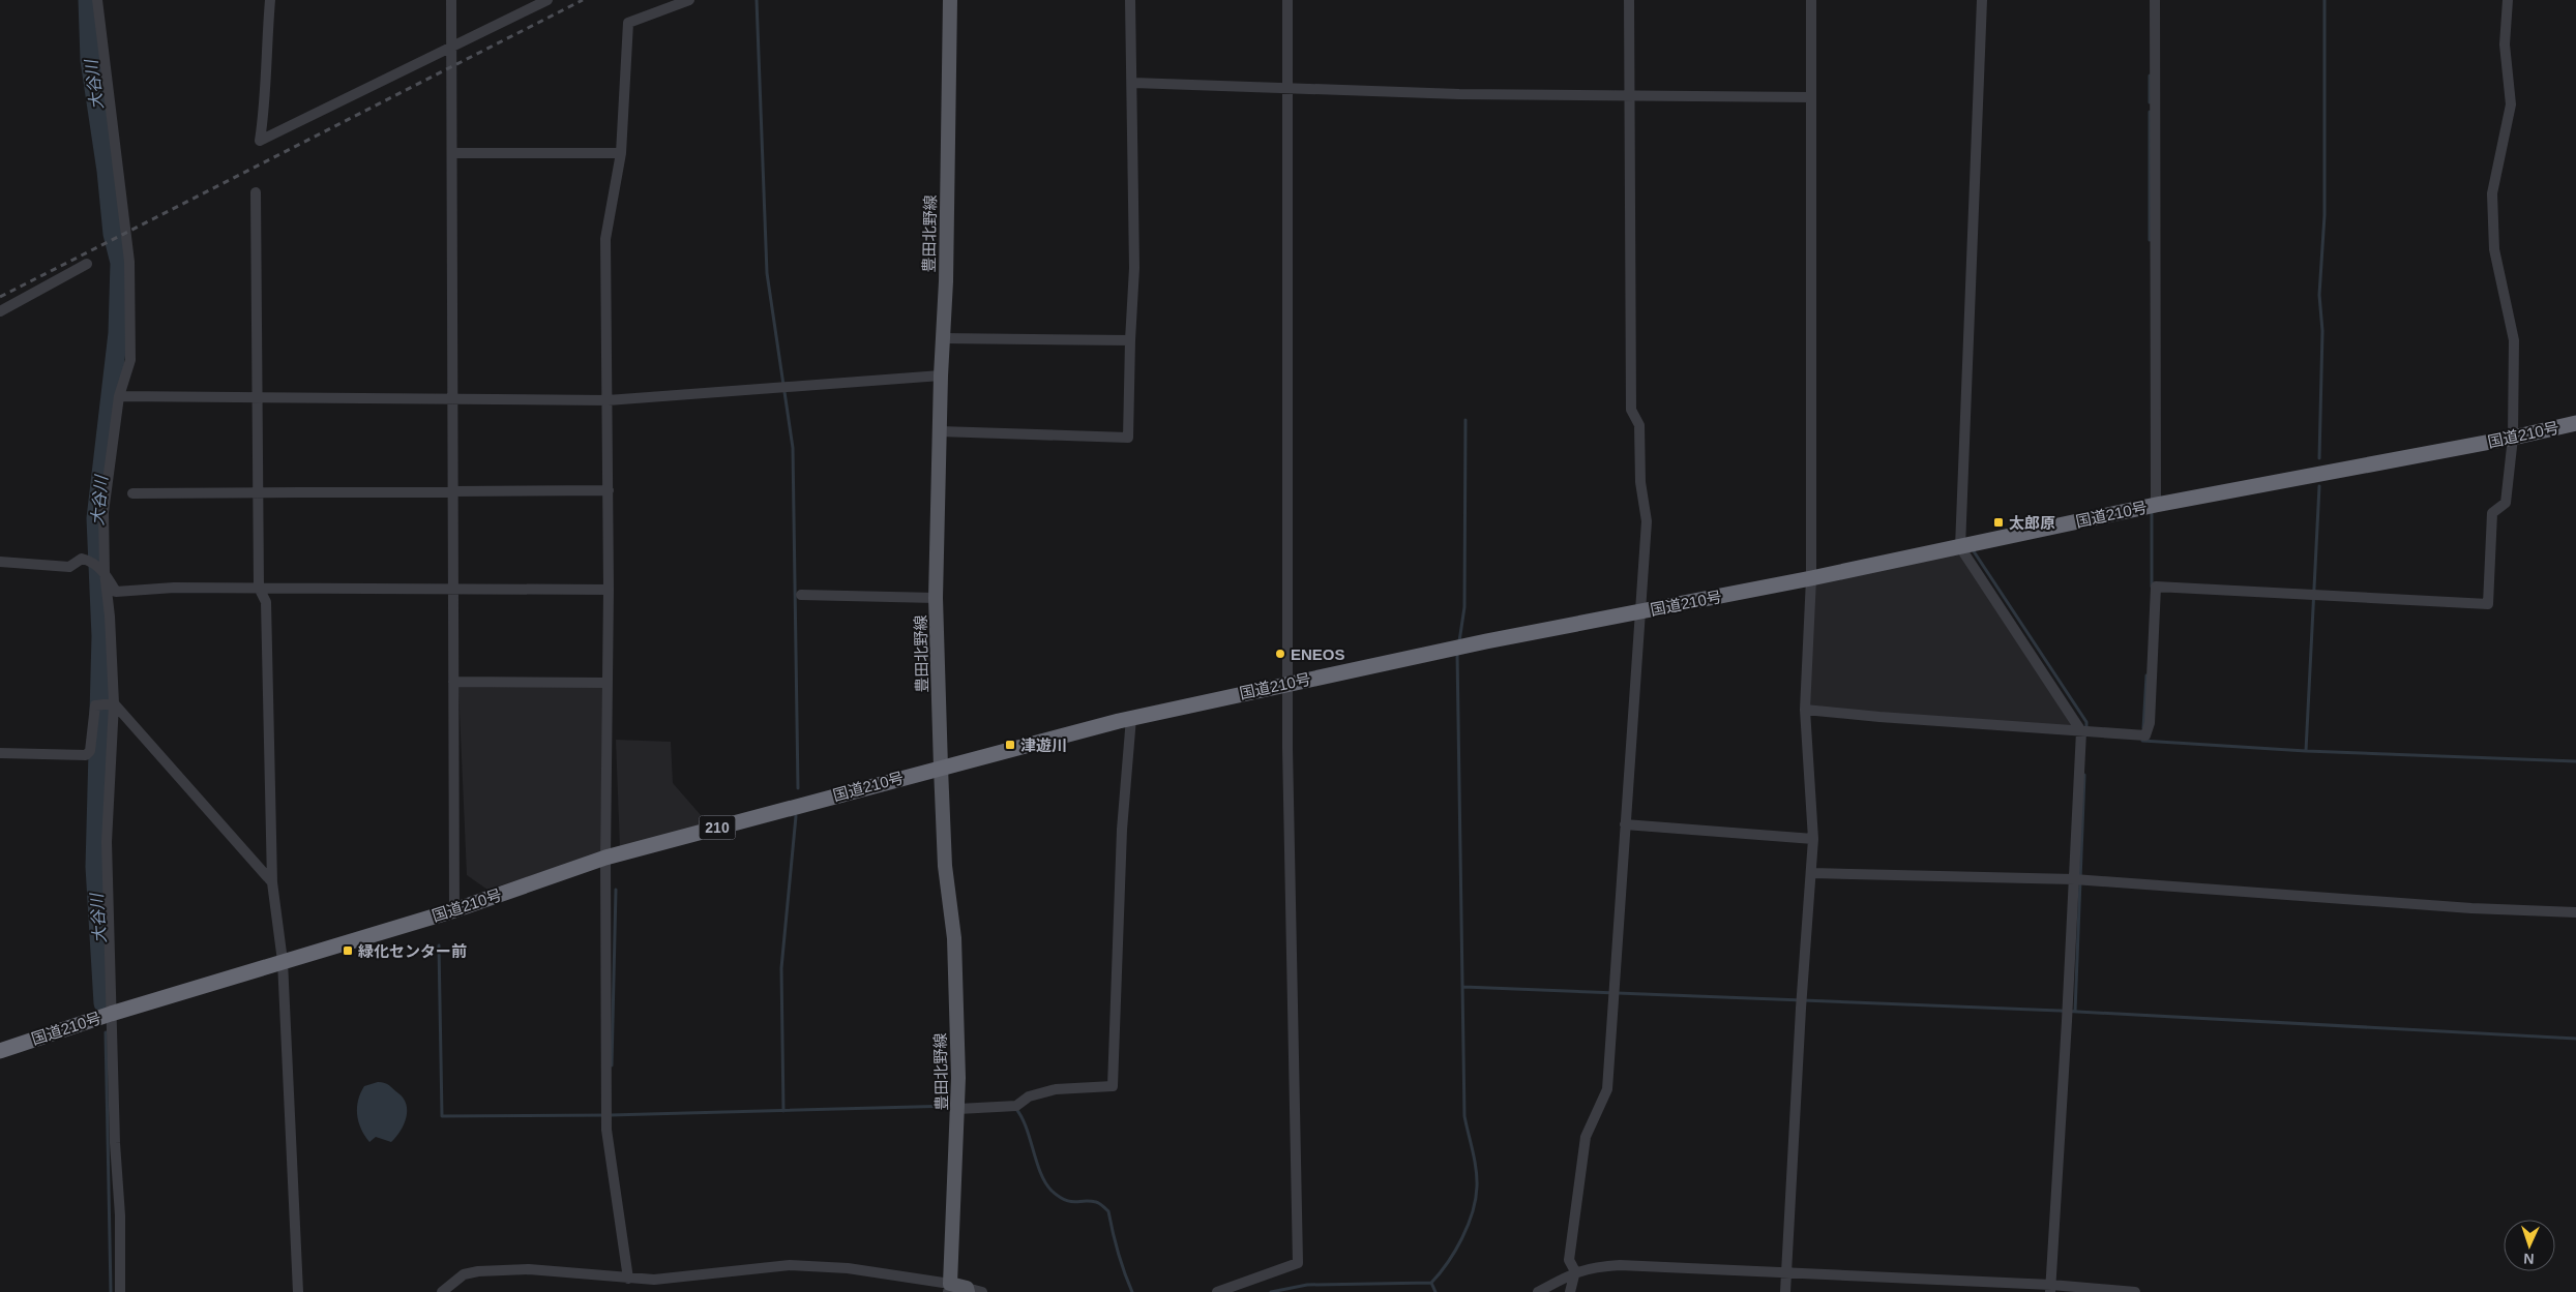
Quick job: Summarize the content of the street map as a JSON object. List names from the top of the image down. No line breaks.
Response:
{"streets":{"highway":["国道210号","210"],"main road":["豊田北野線"]},"crossings":[["豊田北野線","国道210号"]],"water":["大谷川"],"places":{"transit":["太郎原","津遊川","緑化センター前"],"other":["ENEOS"]},"north":"bottom"}
